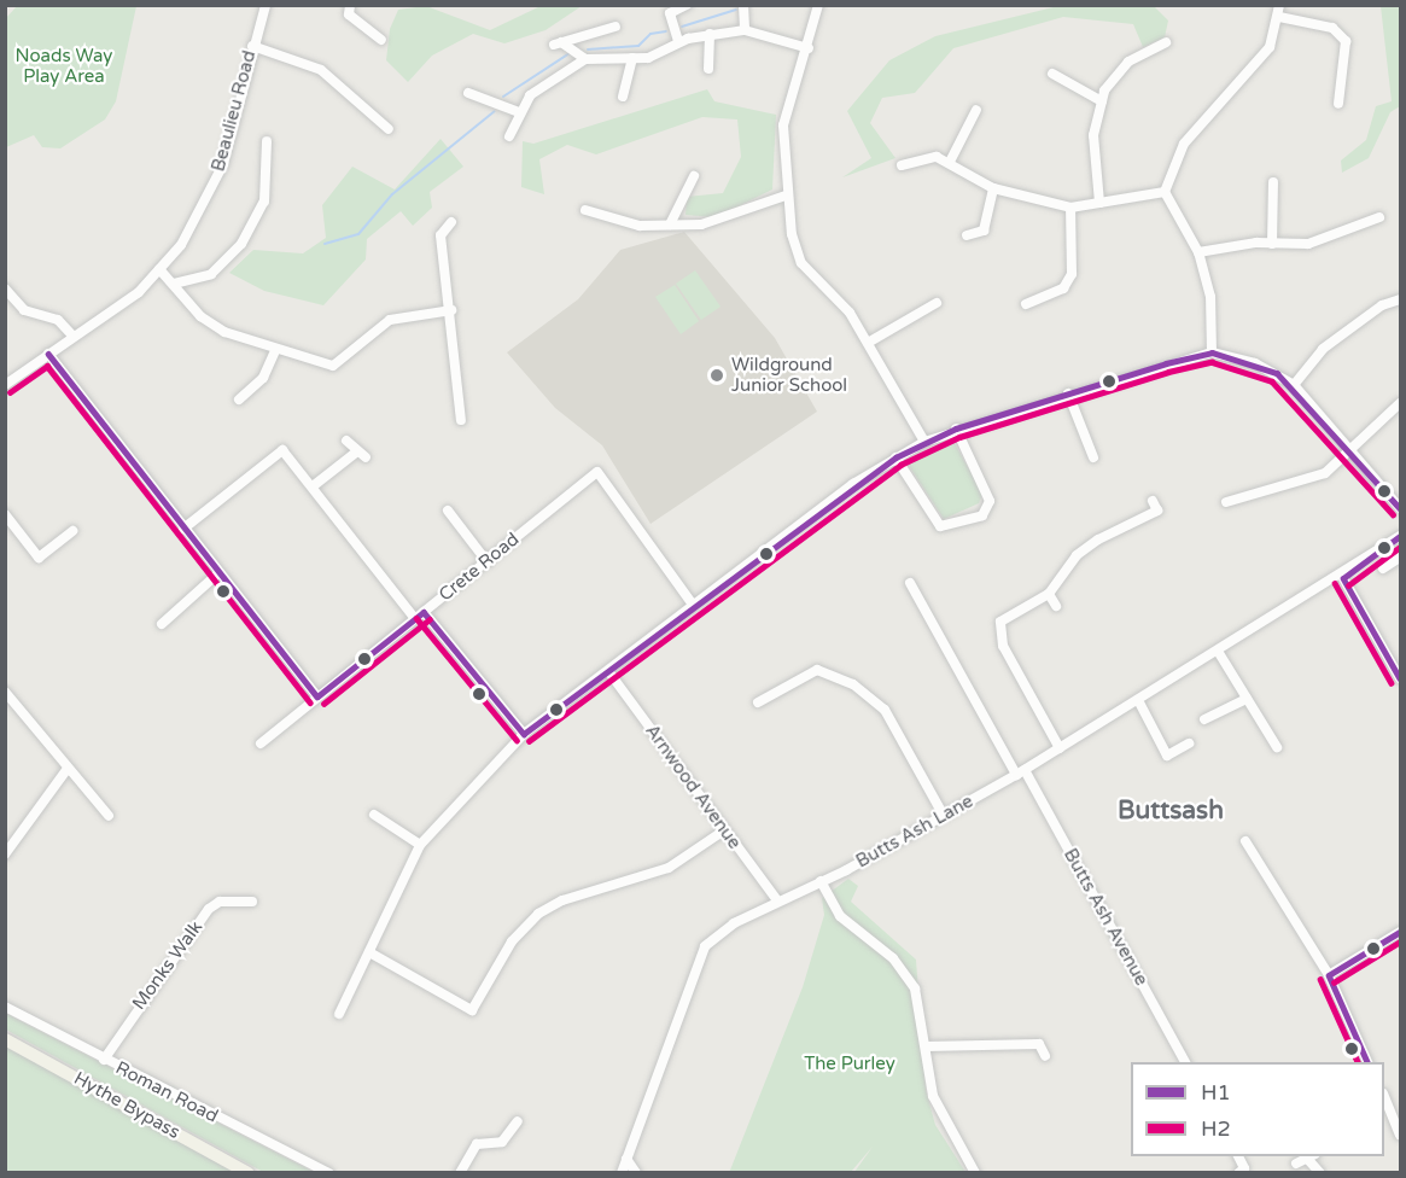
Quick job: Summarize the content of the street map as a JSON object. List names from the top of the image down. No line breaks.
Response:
{"streets":{"main road":["Hythe Bypass"],"street":["Beaulieu Road","Crete Road","Arnwood Avenue","Butts Ash Lane","Butts Ash Avenue","Monks Walk","Roman Road"]},"crossings":[["Arnwood Avenue","Butts Ash Lane"],["Butts Ash Lane","Butts Ash Avenue"],["Monks Walk","Roman Road"]],"districts":["Buttsash"],"parks":["Noads Way Play Area","The Purley"],"places":["Wildground Junior School"],"lines":["transit line H1","transit line H2"],"legend":["H1","H2"]}
